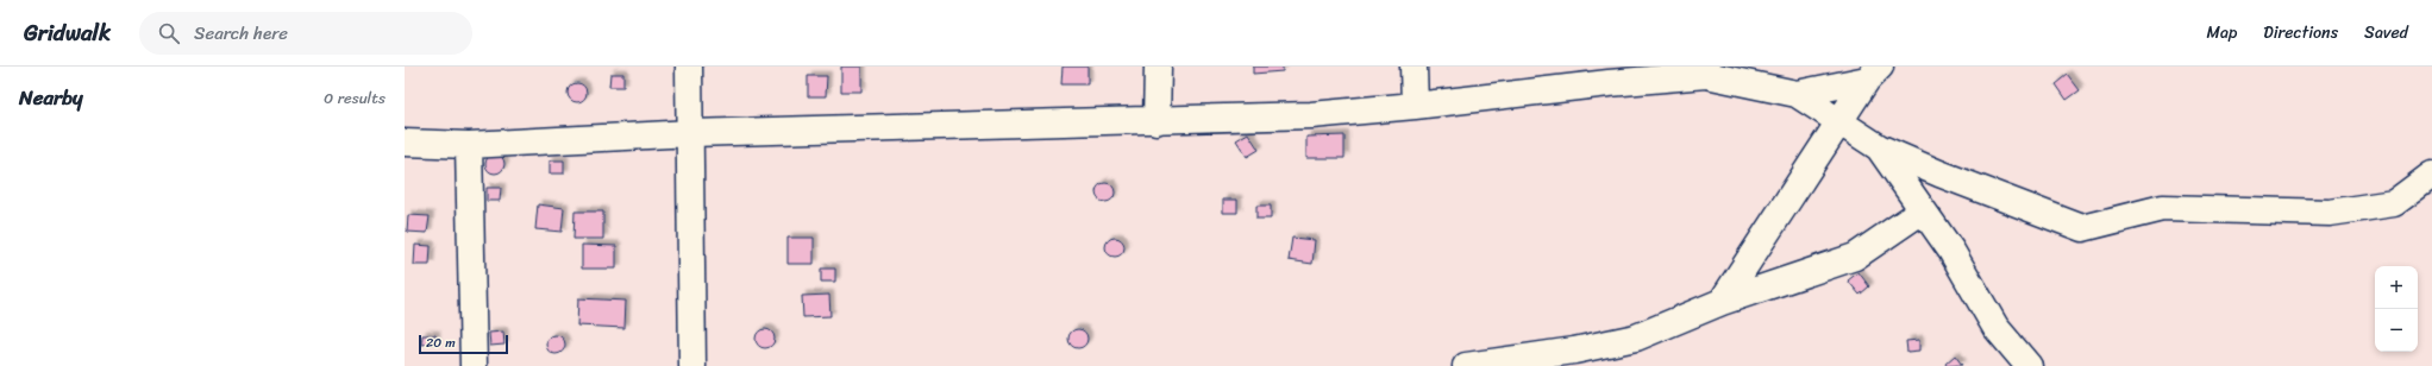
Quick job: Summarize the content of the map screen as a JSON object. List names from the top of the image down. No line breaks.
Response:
{"scale_bar":"20 m","page":{"header":"Gridwalk","search":"Search here","nav":["Map","Directions","Saved"],"heading":["Nearby","0 results"],"map_buttons":["+","−"],"scale":"20 m"}}
